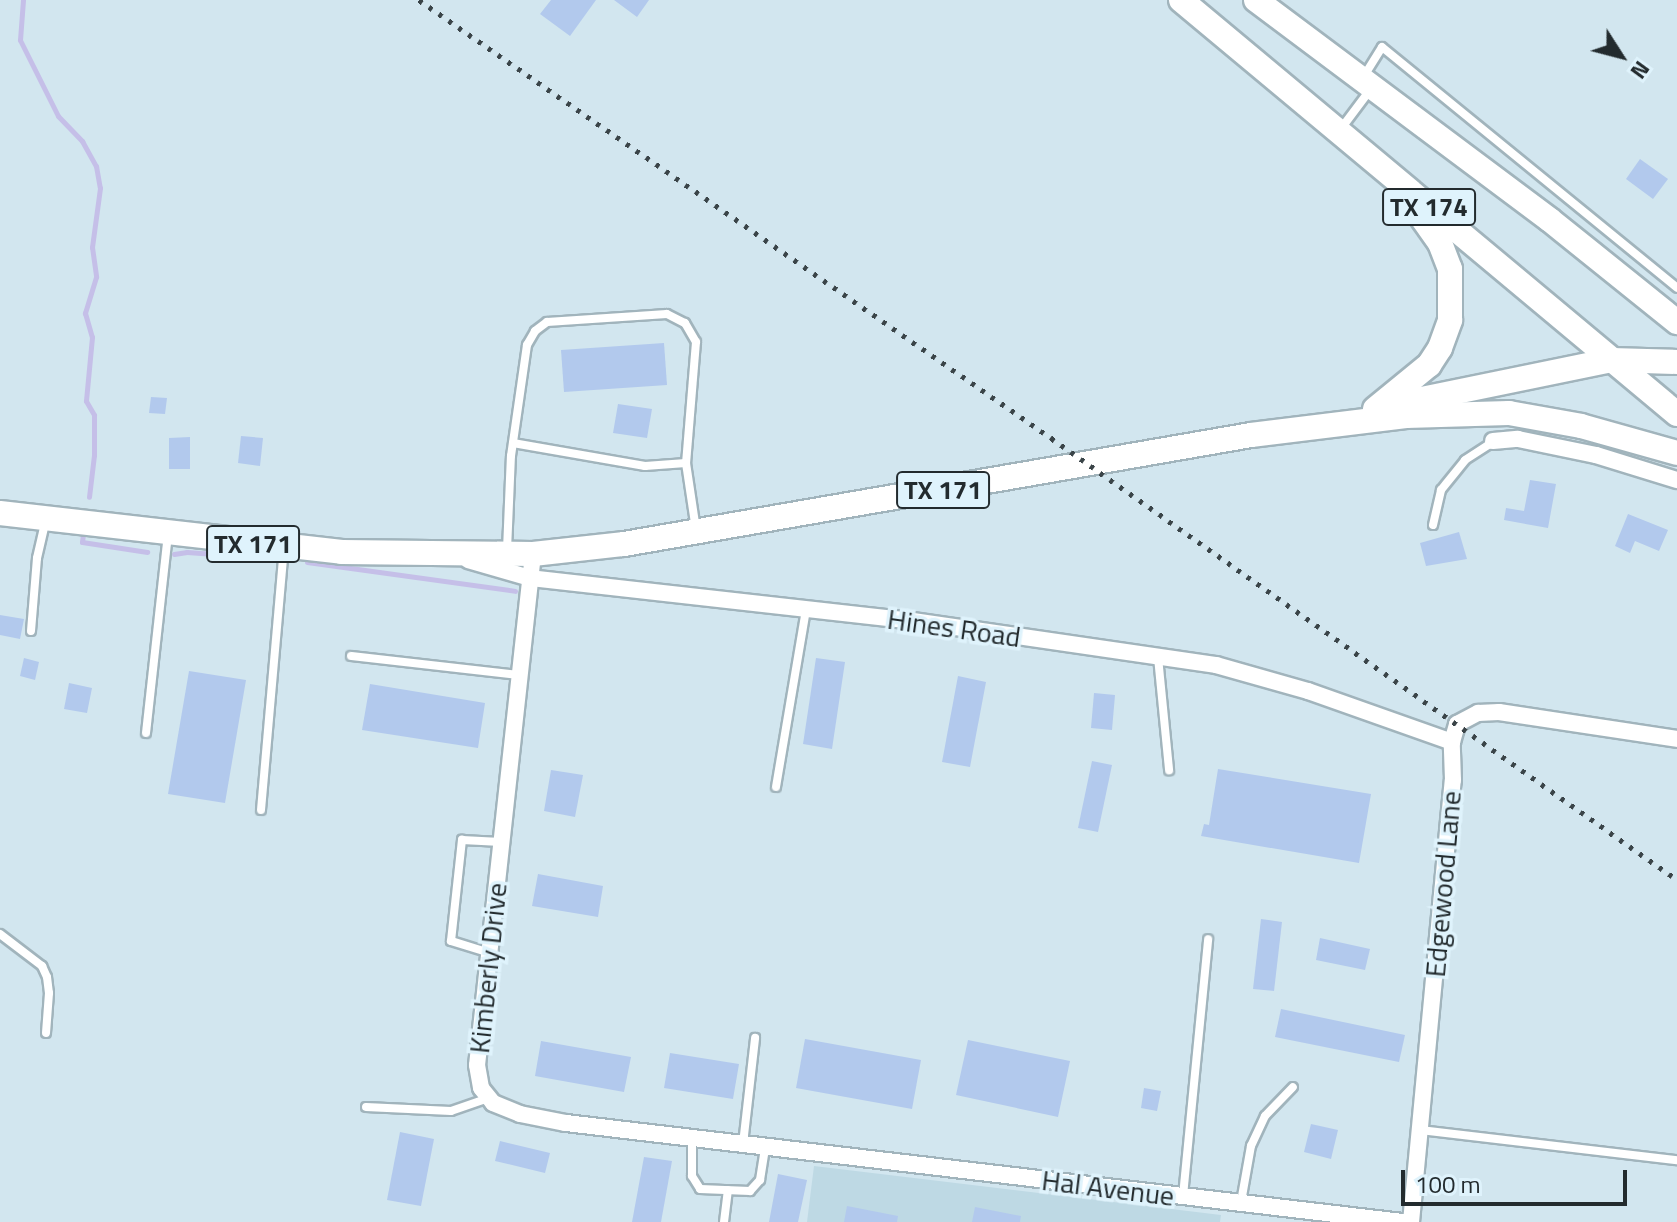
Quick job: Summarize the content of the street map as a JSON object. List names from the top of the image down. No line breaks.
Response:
{"streets":{"main road":["TX 174","TX 171"],"street":["Hines Road","Edgewood Lane","Kimberly Drive","Hal Avenue"]},"crossings":[["TX 174","TX 171"],["TX 171","Hines Road"],["TX 171","Kimberly Drive"],["Hines Road","Edgewood Lane"],["Hines Road","Kimberly Drive"]],"scale_bar":"100 m","north":"bottom right"}
